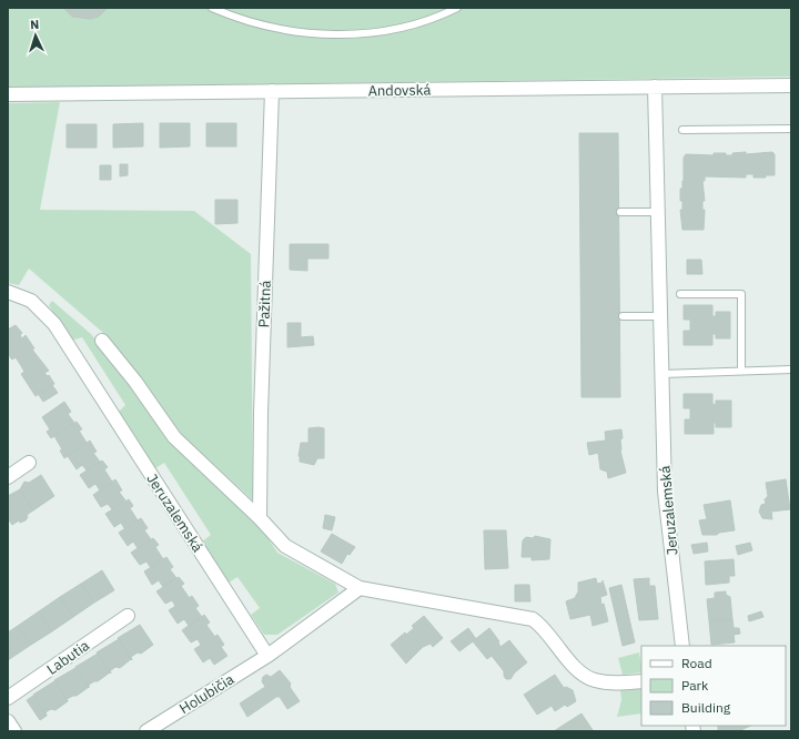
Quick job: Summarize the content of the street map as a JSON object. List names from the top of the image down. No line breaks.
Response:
{"streets":{"street":["Andovská","Pažitná","Jeruzalemská","Labutia","Holubičia"]},"crossings":[["Andovská","Pažitná"],["Andovská","Jeruzalemská"],["Jeruzalemská","Holubičia"]],"legend":["Road","Park","Building"],"north":"top"}
